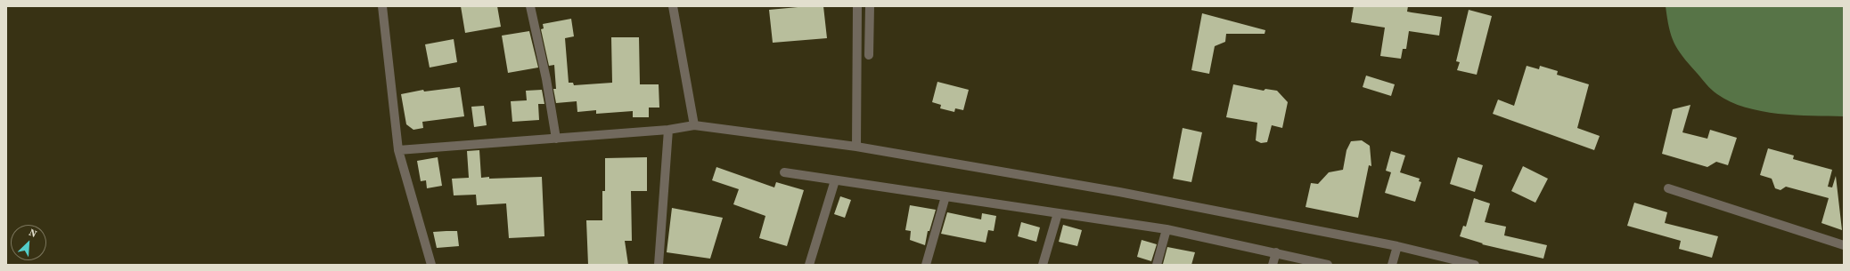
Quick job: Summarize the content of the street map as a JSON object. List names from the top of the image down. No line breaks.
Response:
{"north":"top right"}
